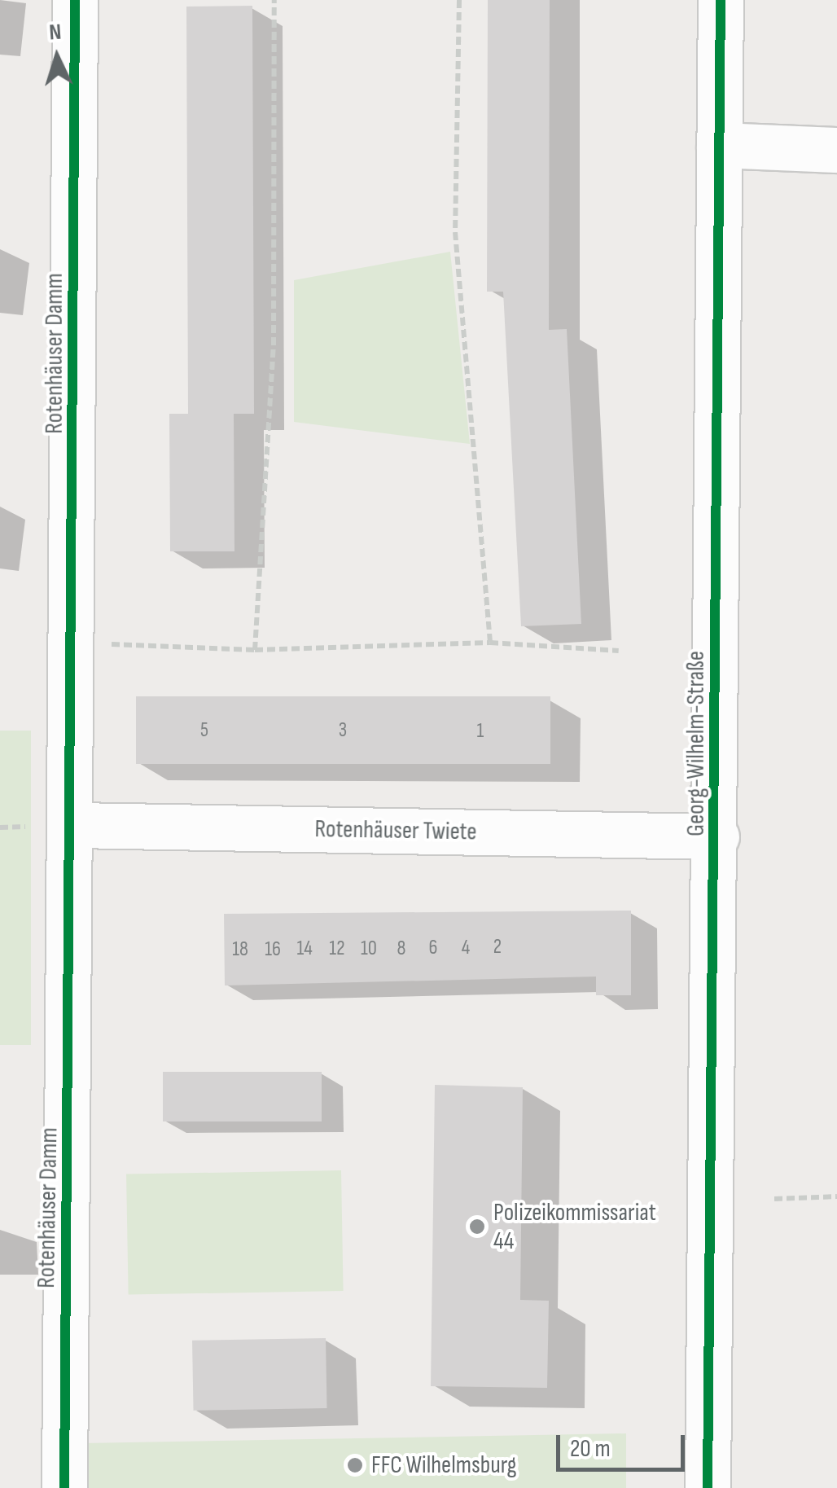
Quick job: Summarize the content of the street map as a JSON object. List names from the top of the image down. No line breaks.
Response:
{"streets":{"street":["Rotenhäuser Damm","Georg-Wilhelm-Straße","Rotenhäuser Twiete"]},"crossings":[["Rotenhäuser Damm","Rotenhäuser Twiete"],["Georg-Wilhelm-Straße","Rotenhäuser Twiete"]],"places":["Polizeikommissariat 44","FFC Wilhelmsburg"],"house_numbers":["5","3","1","2","6","4","14","12","10","8","18","16"],"scale_bar":"20 m","north":"top"}
